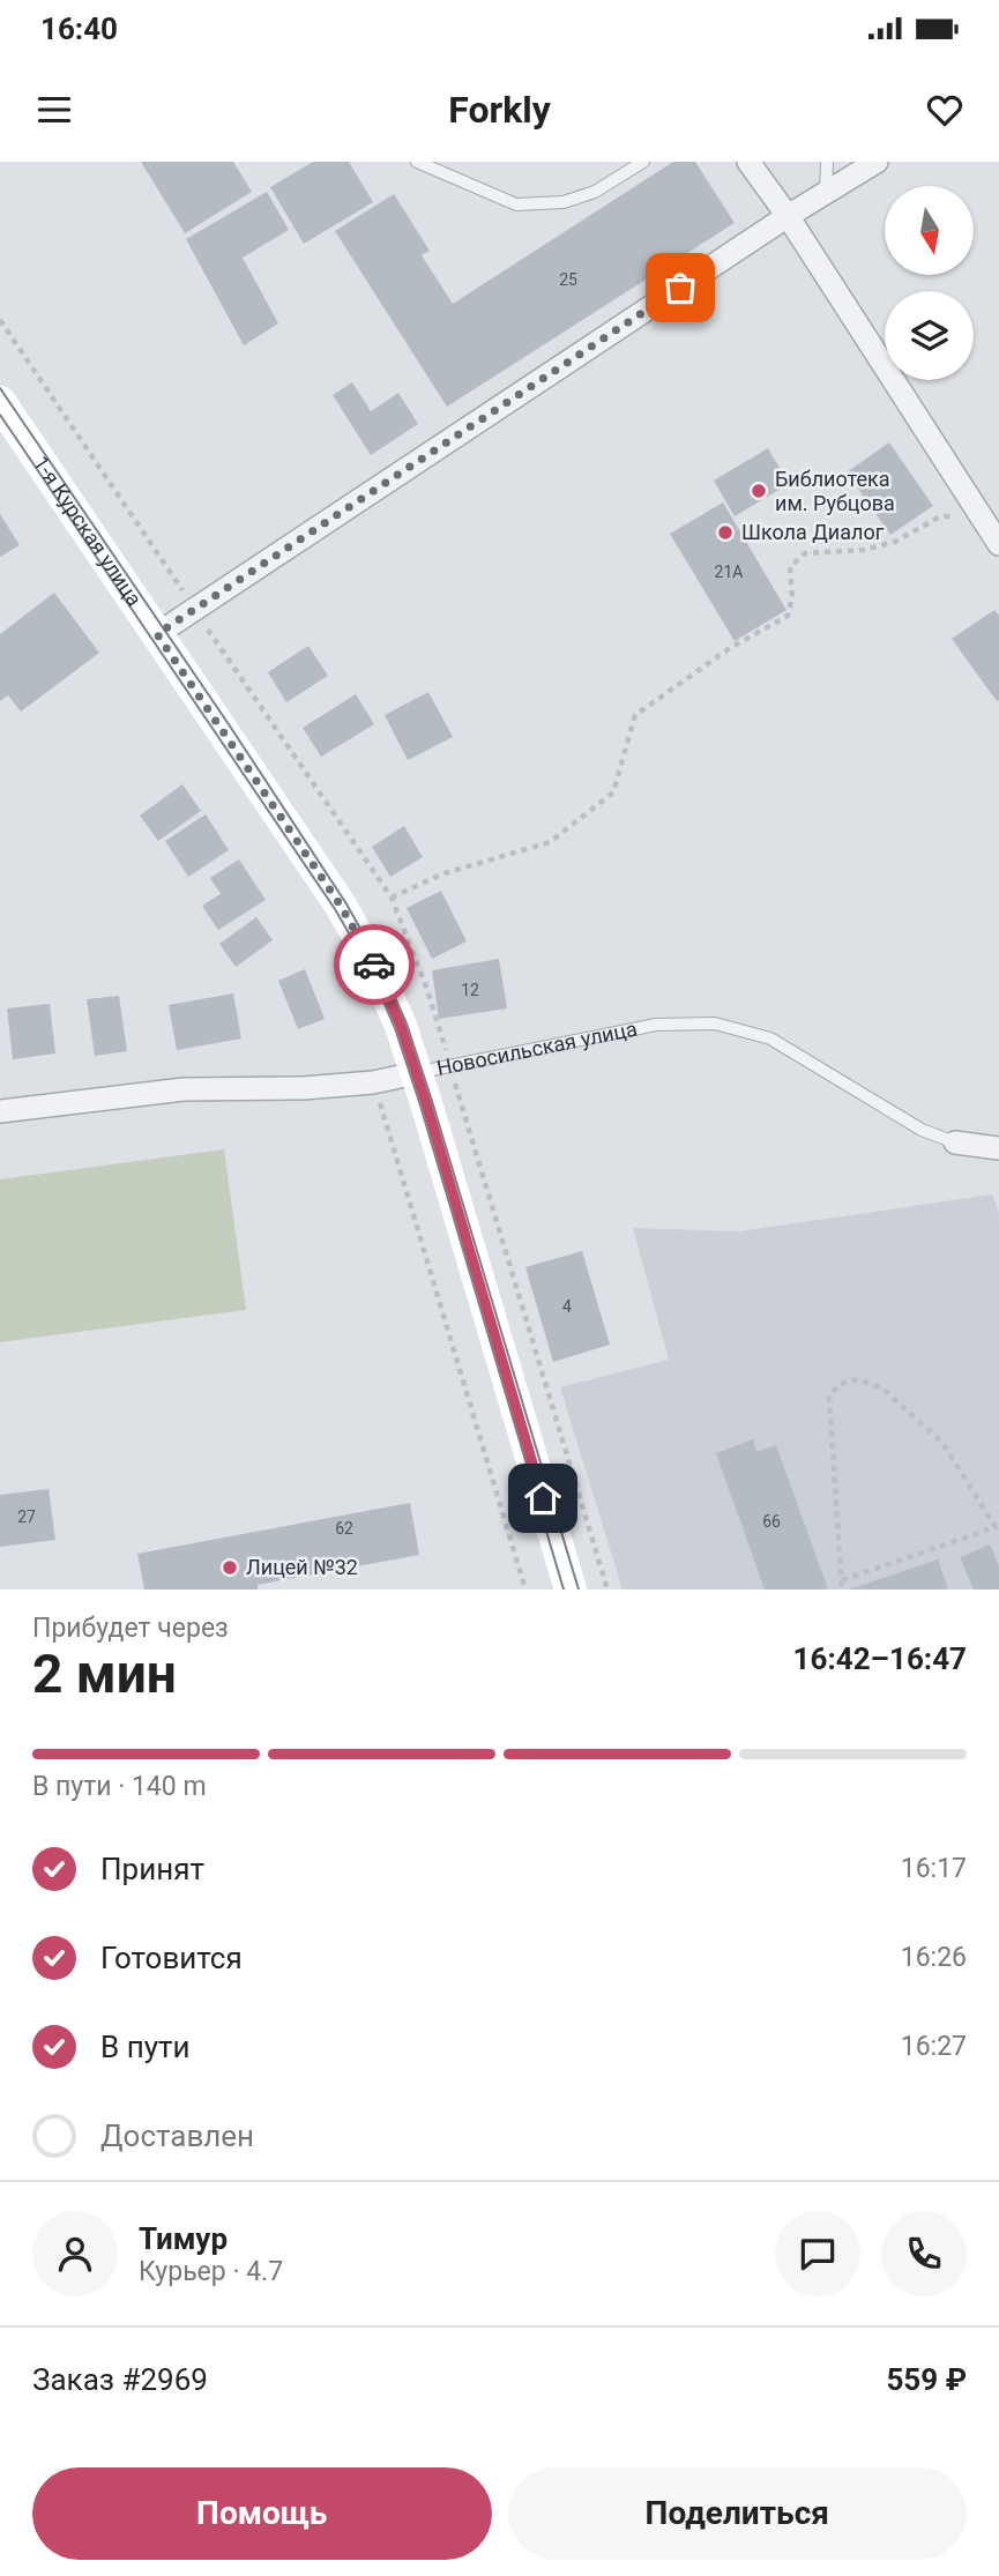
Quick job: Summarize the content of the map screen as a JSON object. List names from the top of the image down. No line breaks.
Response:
{"streets":{"main road":["1-я Курская улица"],"street":["Новосильская улица"]},"crossings":[["1-я Курская улица","Новосильская улица"]],"places":["Библиотека им. Рубцова","Школа Диалог","Лицей №32"],"house_numbers":["25","21А","12","4","27","66","62"],"north":"bottom","page":{"status":"16:40","header":"Forkly","heading":["2 мин","Прибудет через","16:42–16:47"],"panel":["Тимур","Курьер · 4.7","Заказ #2969","559 ₽"],"bar":"В пути · 140 m","list":[["Принят","16:17"],["Готовится","16:26"],["В пути","16:27"],"Доставлен"],"buttons":["Помощь","Поделиться"]}}
